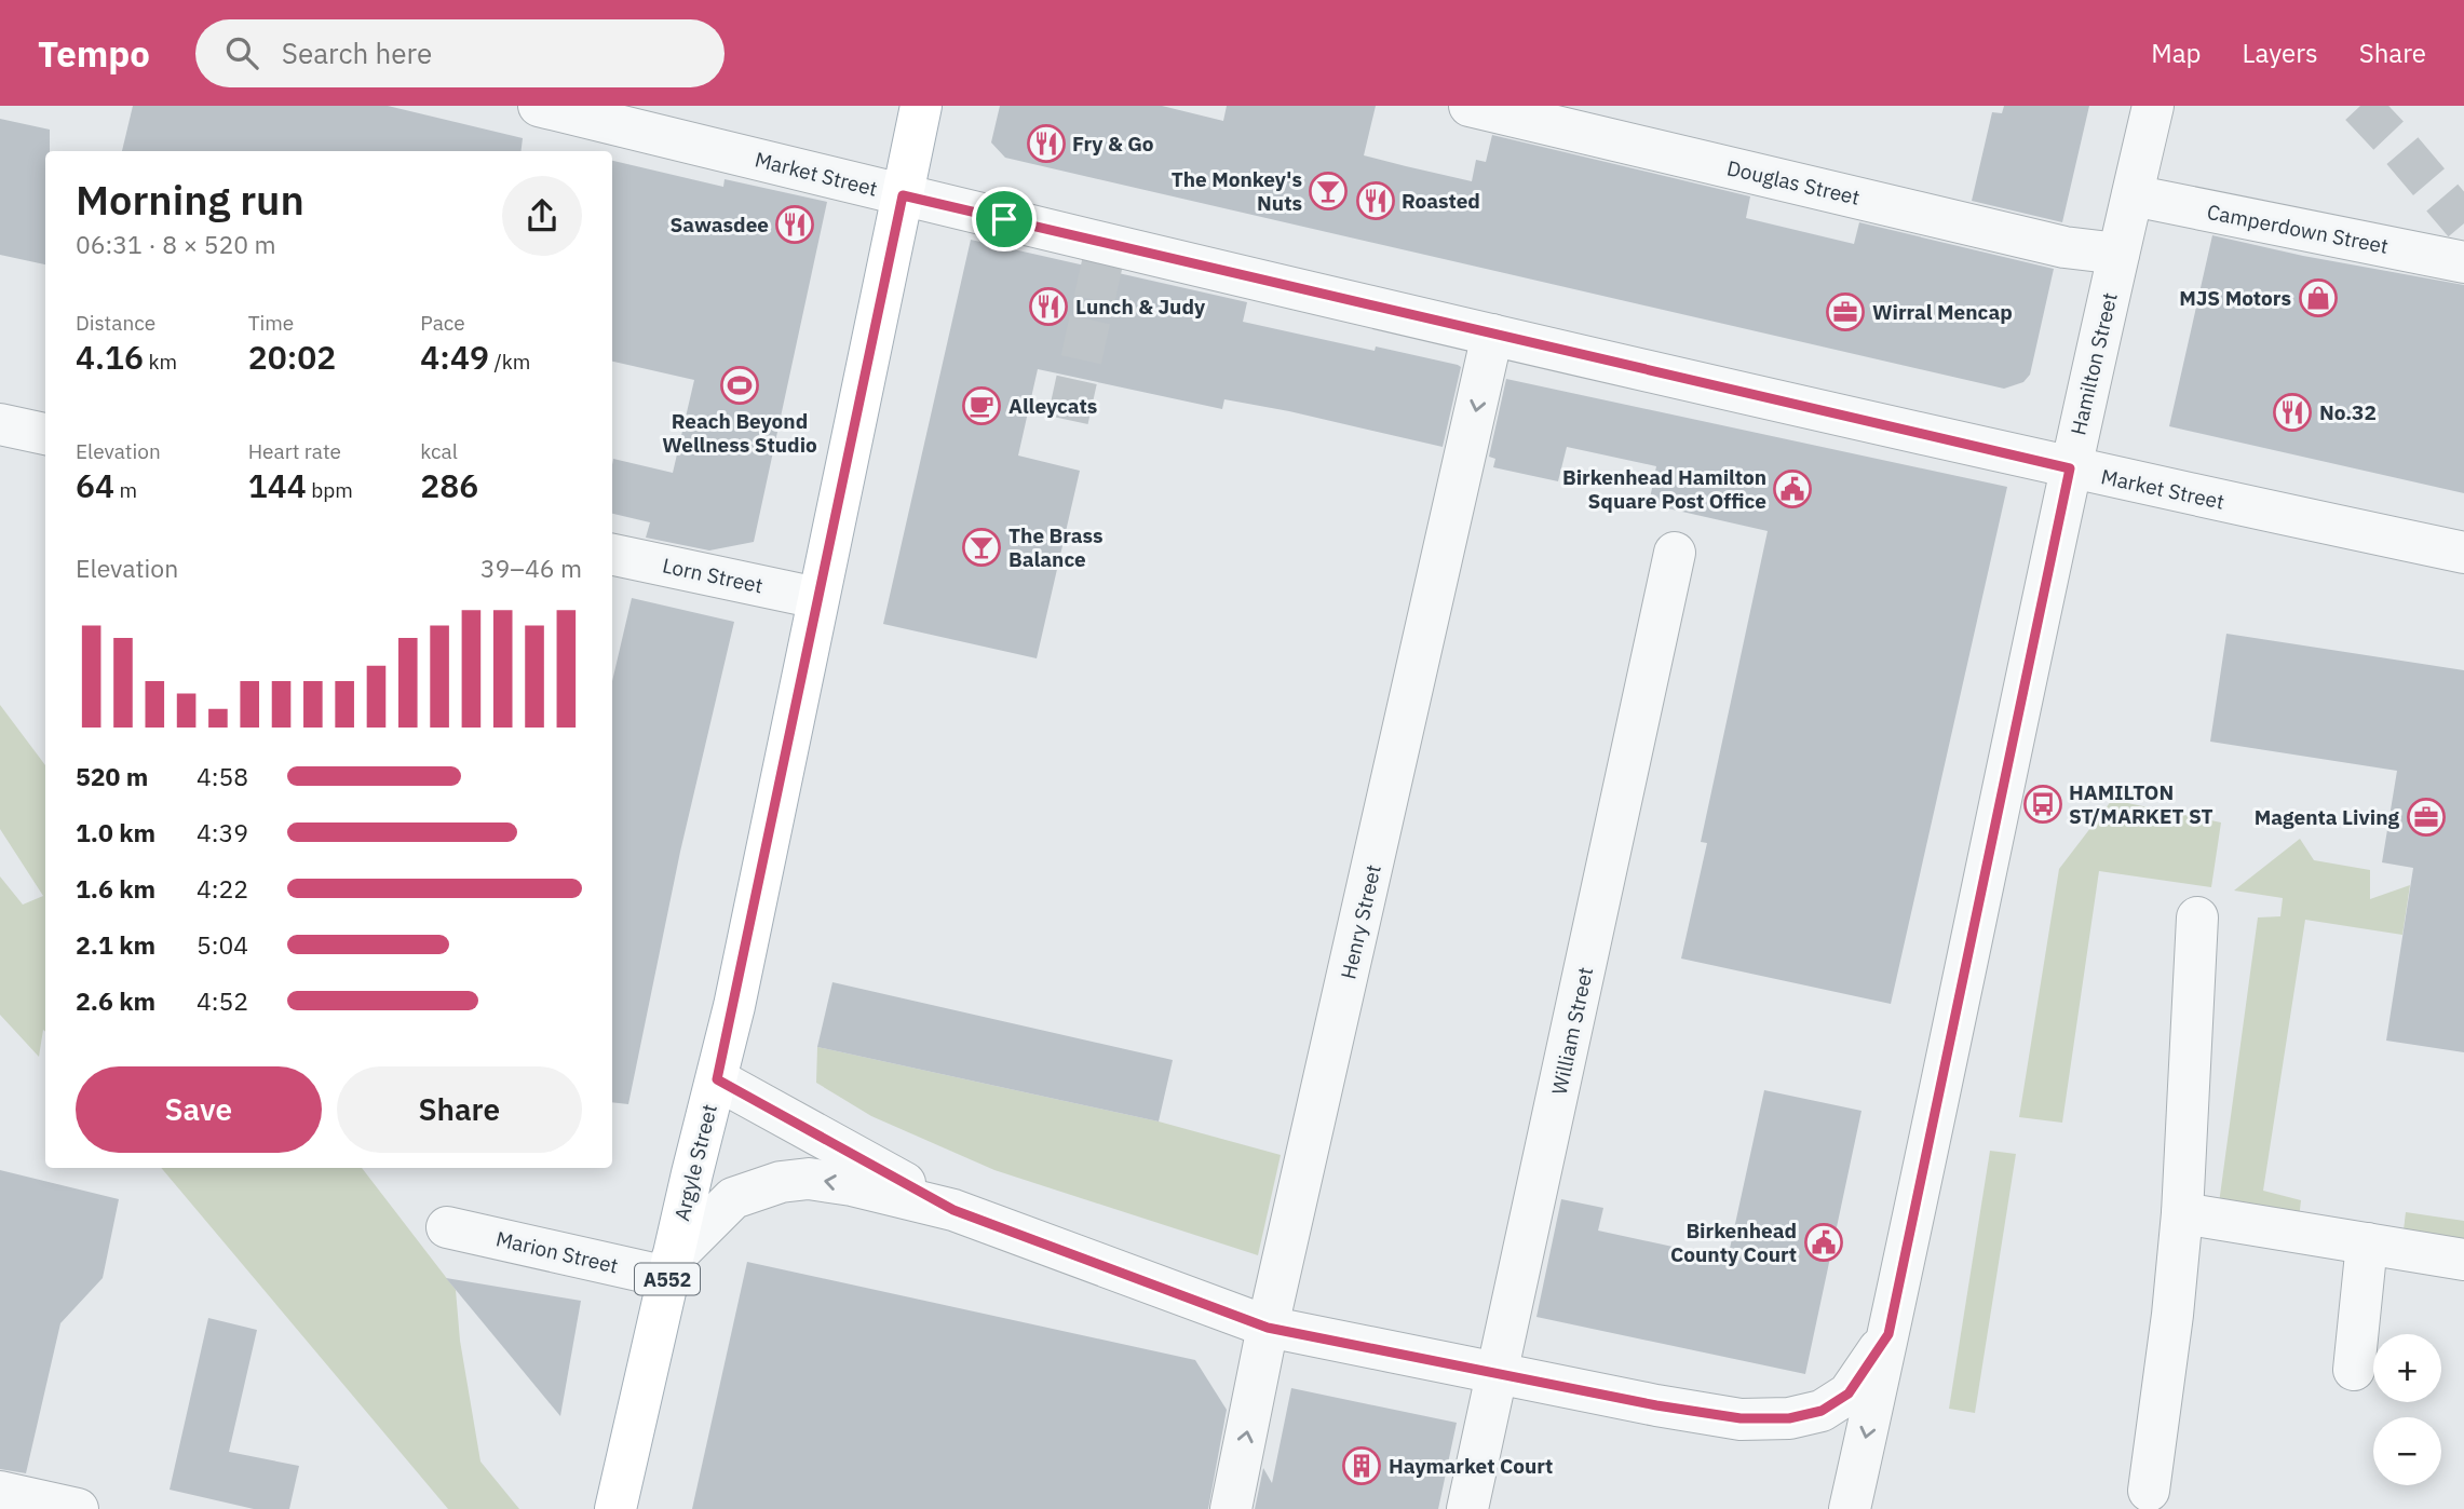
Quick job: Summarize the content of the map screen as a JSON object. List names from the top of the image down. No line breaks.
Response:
{"streets":{"main road":["Argyle Street","A552"],"street":["Market Street","Douglas Street","Camperdown Street","Hamilton Street","Lorn Street","Henry Street","William Street","Marion Street"]},"crossings":[["Market Street","Hamilton Street"],["Market Street","Henry Street"],["Market Street","Argyle Street"],["Douglas Street","Hamilton Street"],["Camperdown Street","Hamilton Street"],["Lorn Street","Argyle Street"],["Argyle Street","Marion Street"]],"places":{"restaurant":["Fry & Go","Roasted","Sawasdee","Lunch & Judy","No.32"],"bar":["The Monkey's Nuts","The Brass Balance"],"shop":["MJS Motors"],"office":["Wirral Mencap","Magenta Living"],"sports":["Reach Beyond Wellness Studio"],"cafe":["Alleycats"],"public building":["Birkenhead Hamilton Square Post Office","Birkenhead County Court"],"bus stop":["HAMILTON ST/MARKET ST"],"building":["Haymarket Court"]},"page":{"header":"Tempo","search":"Search here","nav":["Map","Layers","Share"],"heading":["Morning run","06:31 · 8 × 520 m"],"stats":[["Distance","4.16 km"],["Time","20:02"],["Pace","4:49 /km"],["Elevation","64 m"],["Heart rate","144 bpm"],["kcal","286"]],"chart":["Elevation","39–46 m"],"list":[{"name":"520 m","note":"4:58"},{"name":"1.0 km","note":"4:39"},{"name":"1.6 km","note":"4:22"},{"name":"2.1 km","note":"5:04"},{"name":"2.6 km","note":"4:52"}],"buttons":["Save","Share"],"map_buttons":["+","−"]}}
